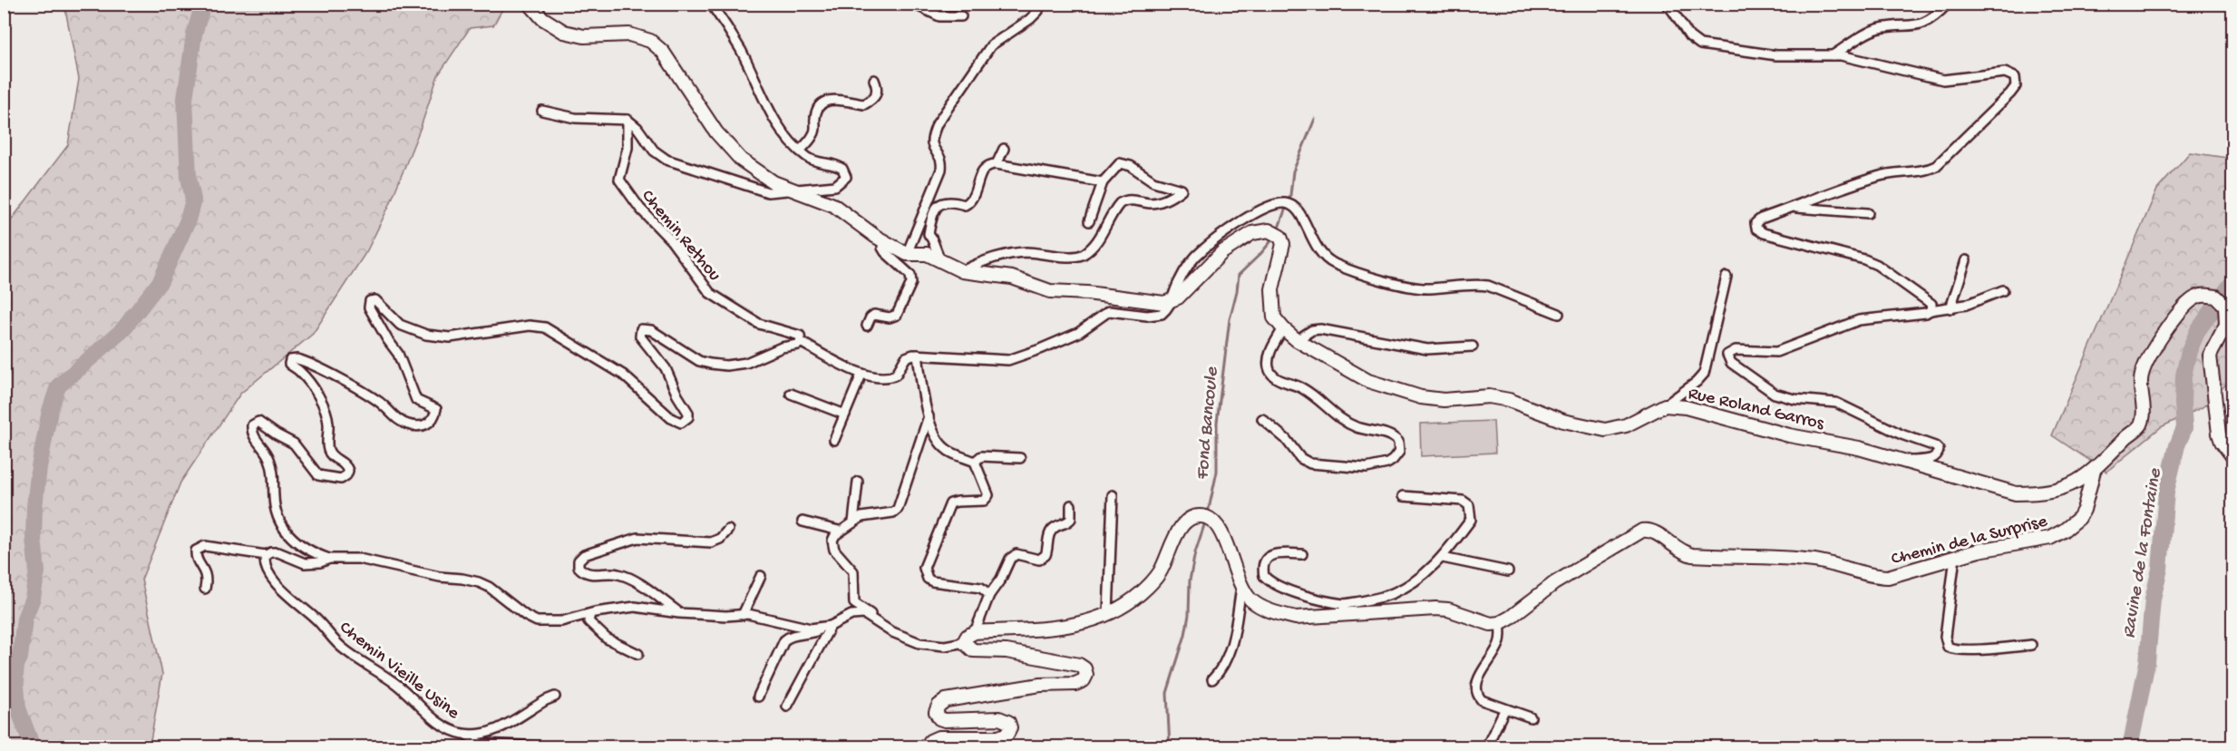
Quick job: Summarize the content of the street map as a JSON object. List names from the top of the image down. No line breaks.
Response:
{"streets":{"main road":["Rue Roland Garros","Chemin de la Surprise"],"street":["Chemin Rethou","Chemin Vieille Usine"]},"crossings":[["Rue Roland Garros","Chemin de la Surprise"]],"water":["Fond Bancoule","Ravine de la Fontaine"]}
